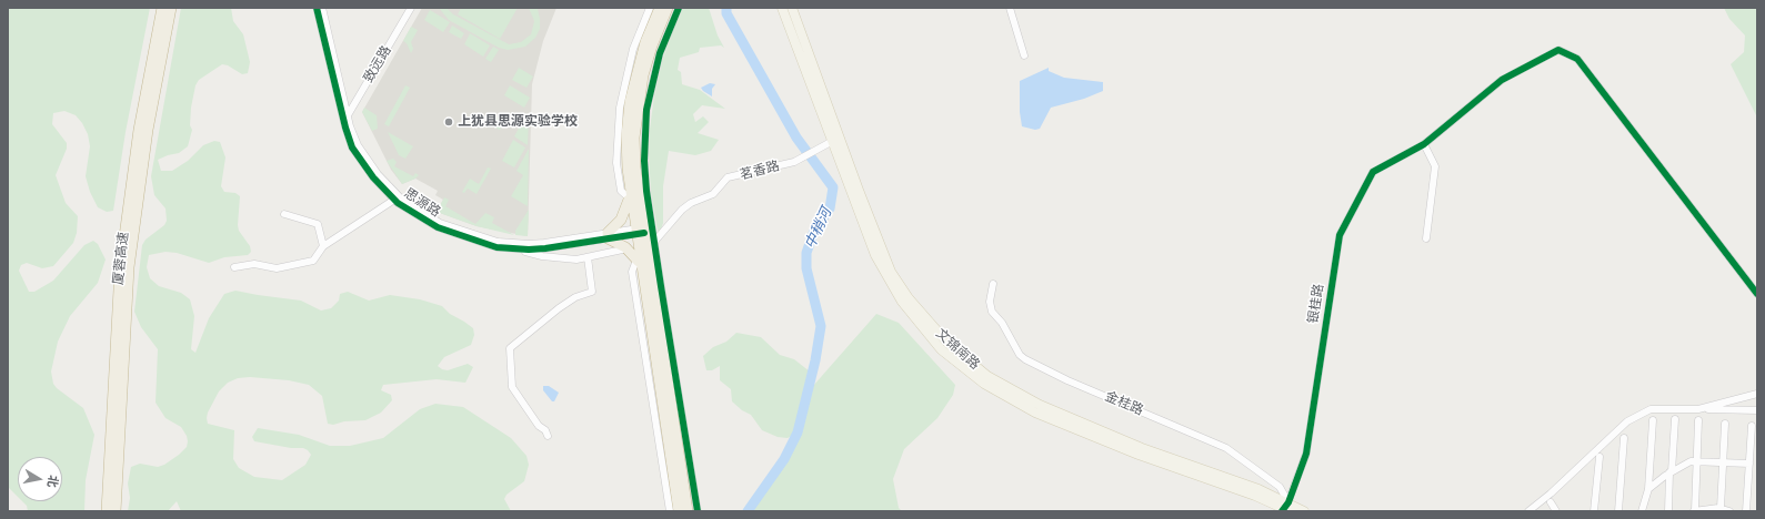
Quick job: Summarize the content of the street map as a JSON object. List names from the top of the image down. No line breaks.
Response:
{"streets":{"highway":["厦蓉高速"],"main road":["文锦南路"],"street":["致远路","茗香路","思源路","银桂路","金桂路"]},"crossings":[["致远路","思源路"],["茗香路","文锦南路"],["银桂路","文锦南路"],["银桂路","金桂路"],["文锦南路","金桂路"]],"water":["中稍河"],"places":["上犹县思源实验学校"],"north":"right"}
